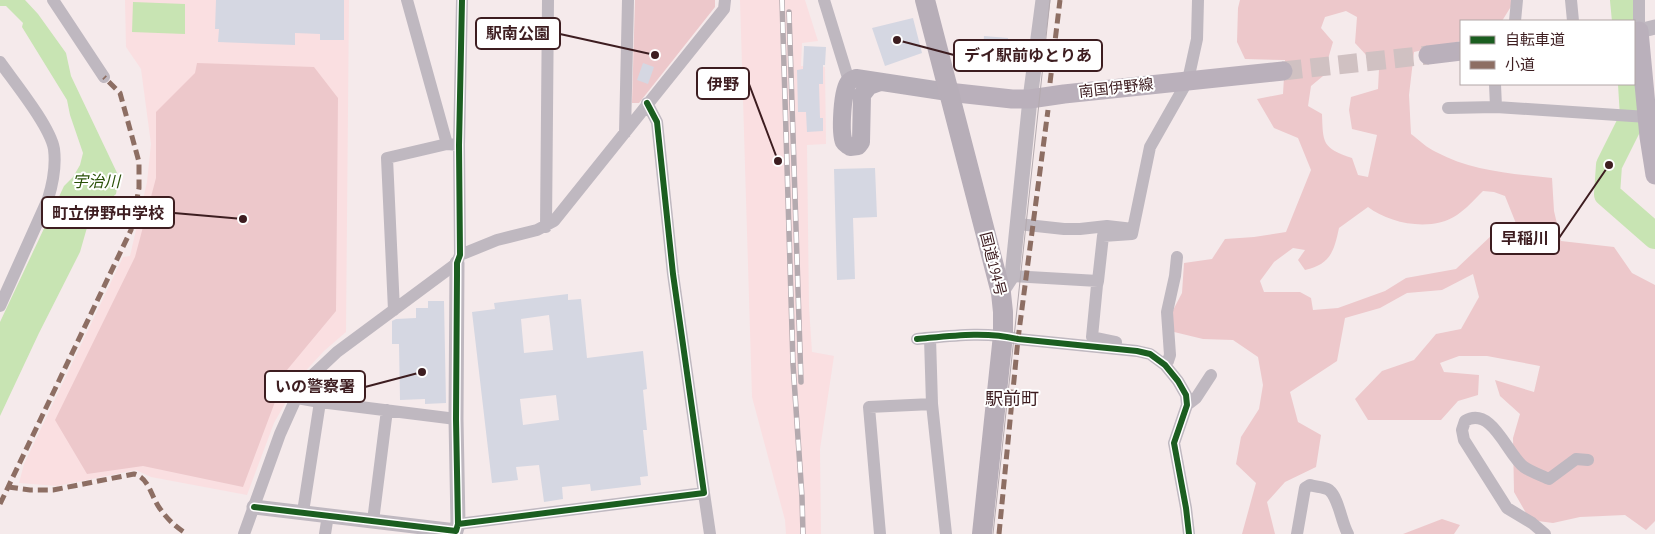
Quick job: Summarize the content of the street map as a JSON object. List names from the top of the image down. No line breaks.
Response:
{"streets":{"highway":["国道194号"],"main road":["南国伊野線"]},"crossings":[["南国伊野線","国道194号"]],"districts":["駅前町"],"water":["宇治川"],"places":["デイ駅前ゆとりあ","駅南公園","伊野","早稲川","町立伊野中学校","いの警察署"],"legend":["自転車道","小道"]}
